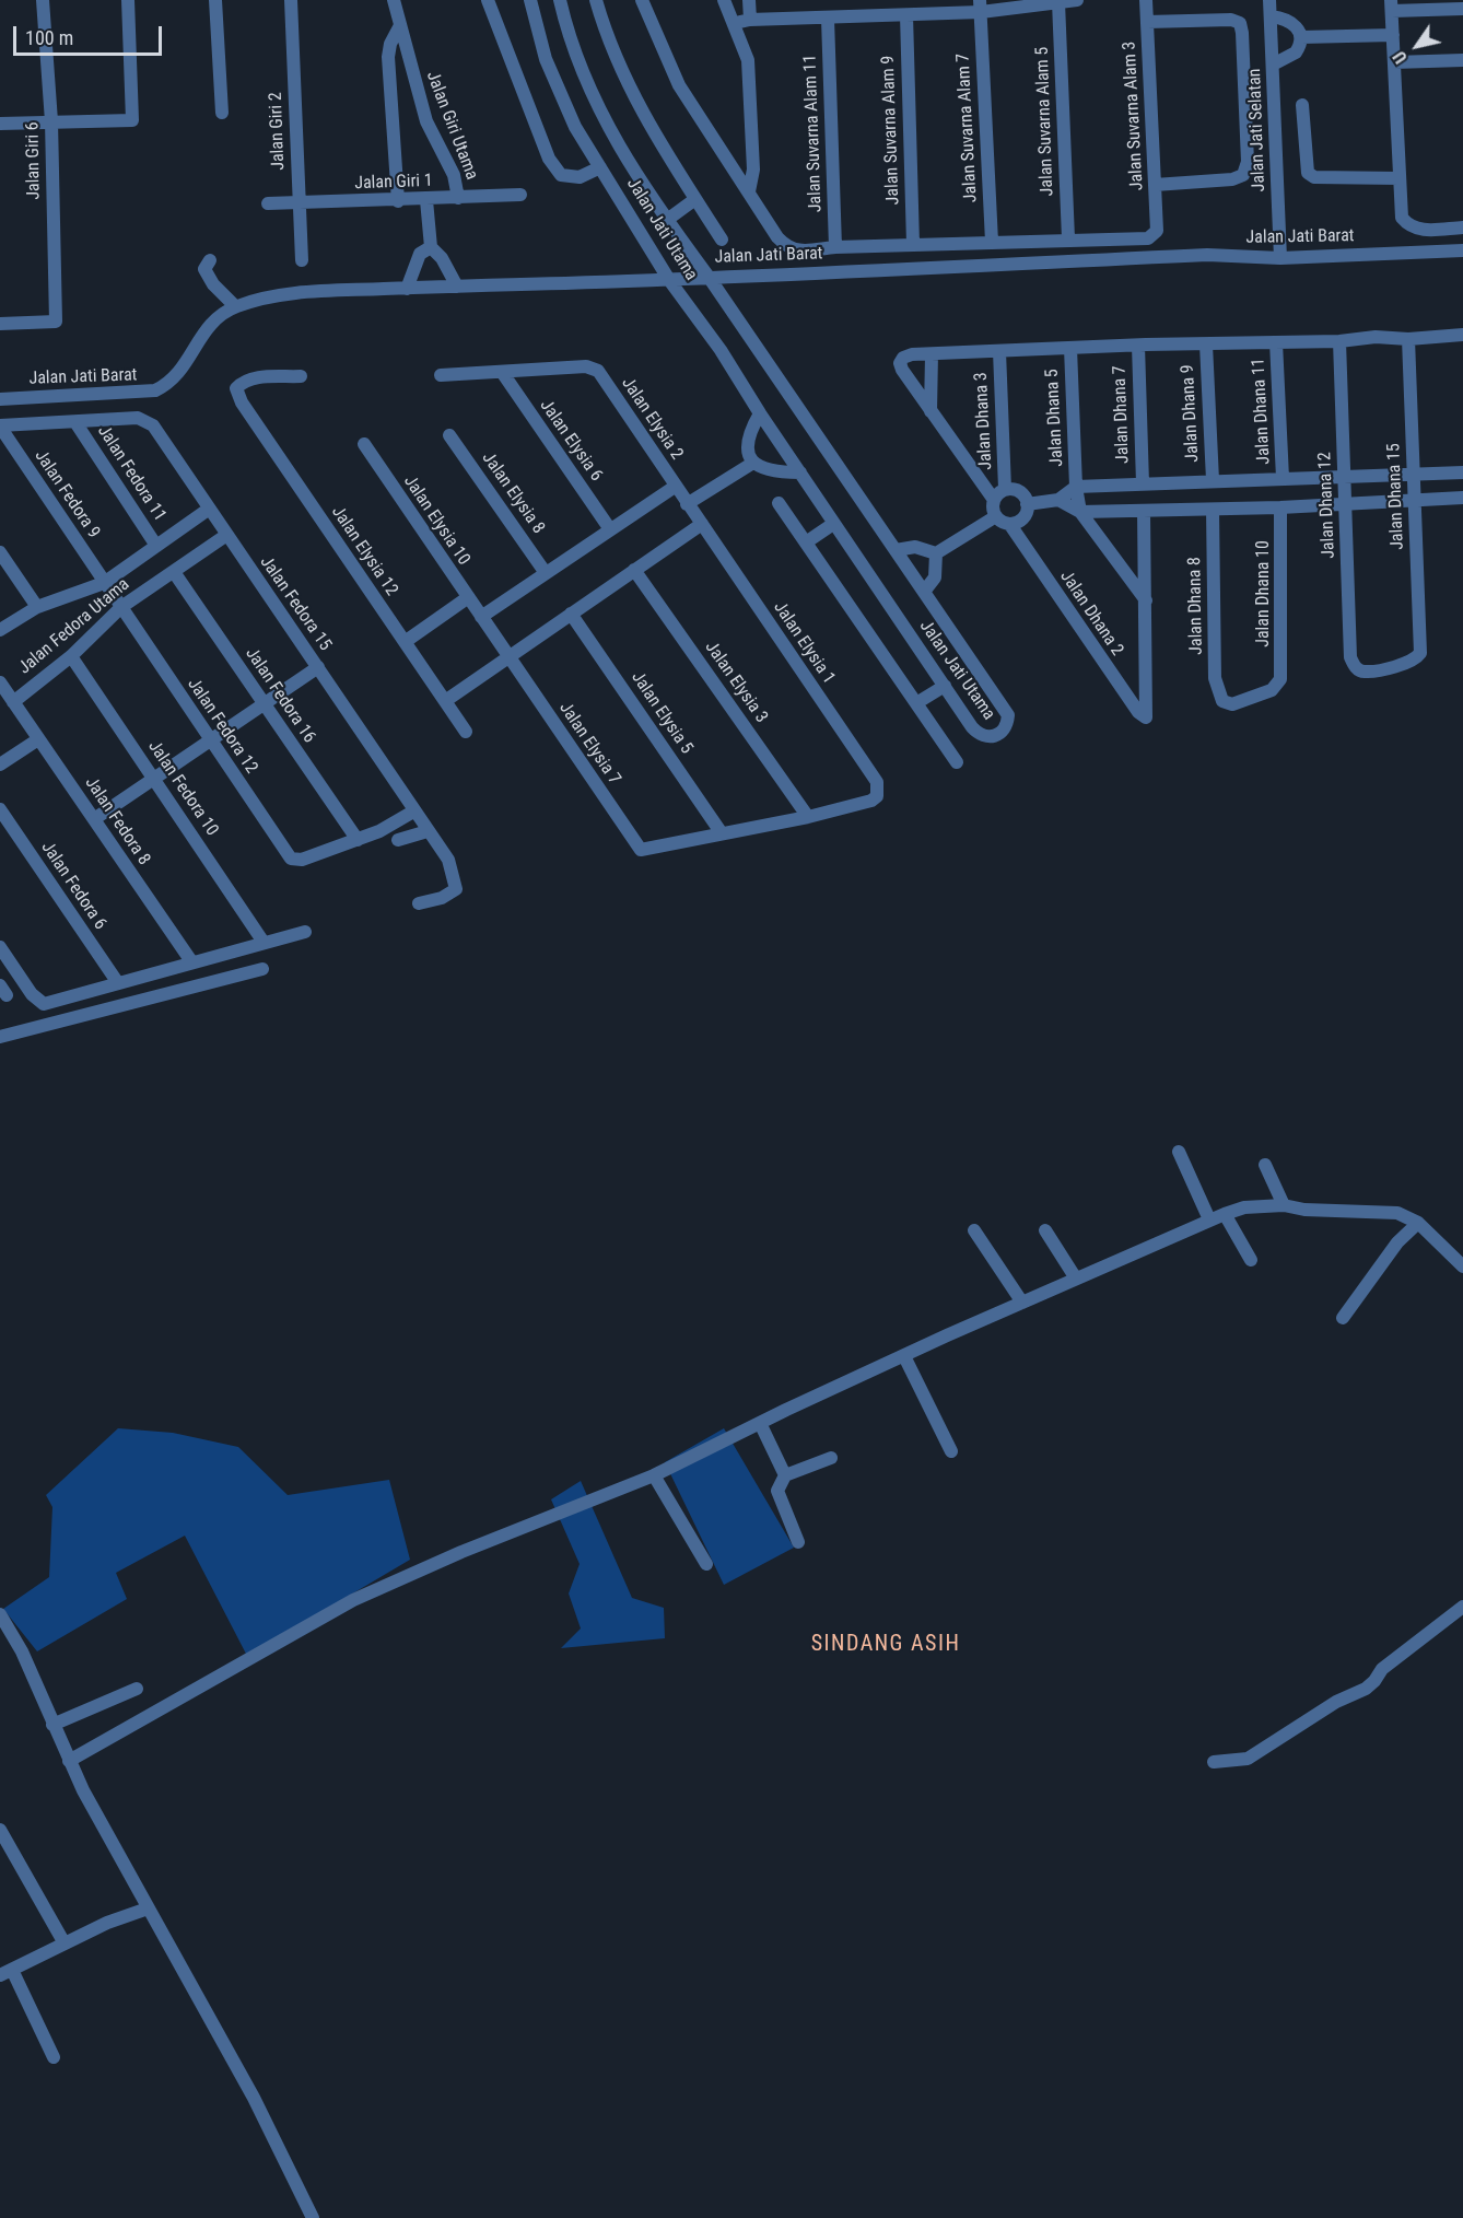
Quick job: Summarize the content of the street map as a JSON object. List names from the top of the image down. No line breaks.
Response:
{"streets":{"street":["Jalan Suvarna Alam 3","Jalan Suvarna Alam 5","Jalan Giri Utama","Jalan Suvarna Alam 7","Jalan Suvarna Alam 9","Jalan Jati Selatan","Jalan Giri 2","Jalan Suvarna Alam 11","Jalan Giri 6","Jalan Giri 1","Jalan Jati Utama","Jalan Jati Barat","Jalan Dhana 11","Jalan Dhana 9","Jalan Dhana 7","Jalan Dhana 5","Jalan Elysia 2","Jalan Dhana 3","Jalan Elysia 6","Jalan Fedora 11","Jalan Elysia 8","Jalan Fedora 9","Jalan Dhana 15","Jalan Dhana 12","Jalan Elysia 10","Jalan Elysia 12","Jalan Dhana 10","Jalan Fedora 15","Jalan Dhana 8","Jalan Dhana 2","Jalan Fedora Utama","Jalan Elysia 1","Jalan Elysia 3","Jalan Fedora 16","Jalan Elysia 5","Jalan Fedora 12","Jalan Elysia 7","Jalan Fedora 10","Jalan Fedora 8","Jalan Fedora 6"]},"crossings":[["Jalan Suvarna Alam 3","Jalan Suvarna Alam 5"],["Jalan Giri Utama","Jalan Giri 1"],["Jalan Jati Selatan","Jalan Jati Barat"],["Jalan Giri 2","Jalan Giri 1"],["Jalan Jati Utama","Jalan Jati Barat"],["Jalan Elysia 2","Jalan Elysia 6"],["Jalan Elysia 2","Jalan Elysia 1"],["Jalan Dhana 3","Jalan Dhana 2"],["Jalan Fedora 11","Jalan Fedora 15"],["Jalan Fedora 11","Jalan Fedora Utama"],["Jalan Fedora 9","Jalan Fedora Utama"],["Jalan Fedora 9","Jalan Fedora 12"],["Jalan Dhana 15","Jalan Dhana 12"],["Jalan Elysia 10","Jalan Elysia 7"],["Jalan Dhana 10","Jalan Dhana 8"],["Jalan Fedora 15","Jalan Fedora Utama"],["Jalan Fedora Utama","Jalan Fedora 16"],["Jalan Fedora Utama","Jalan Fedora 12"],["Jalan Fedora Utama","Jalan Fedora 10"],["Jalan Fedora Utama","Jalan Fedora 8"],["Jalan Elysia 1","Jalan Elysia 3"],["Jalan Fedora 16","Jalan Fedora 12"],["Jalan Elysia 5","Jalan Elysia 7"]],"districts":["SINDANG ASIH"],"scale_bar":"100 m","north":"bottom left"}
